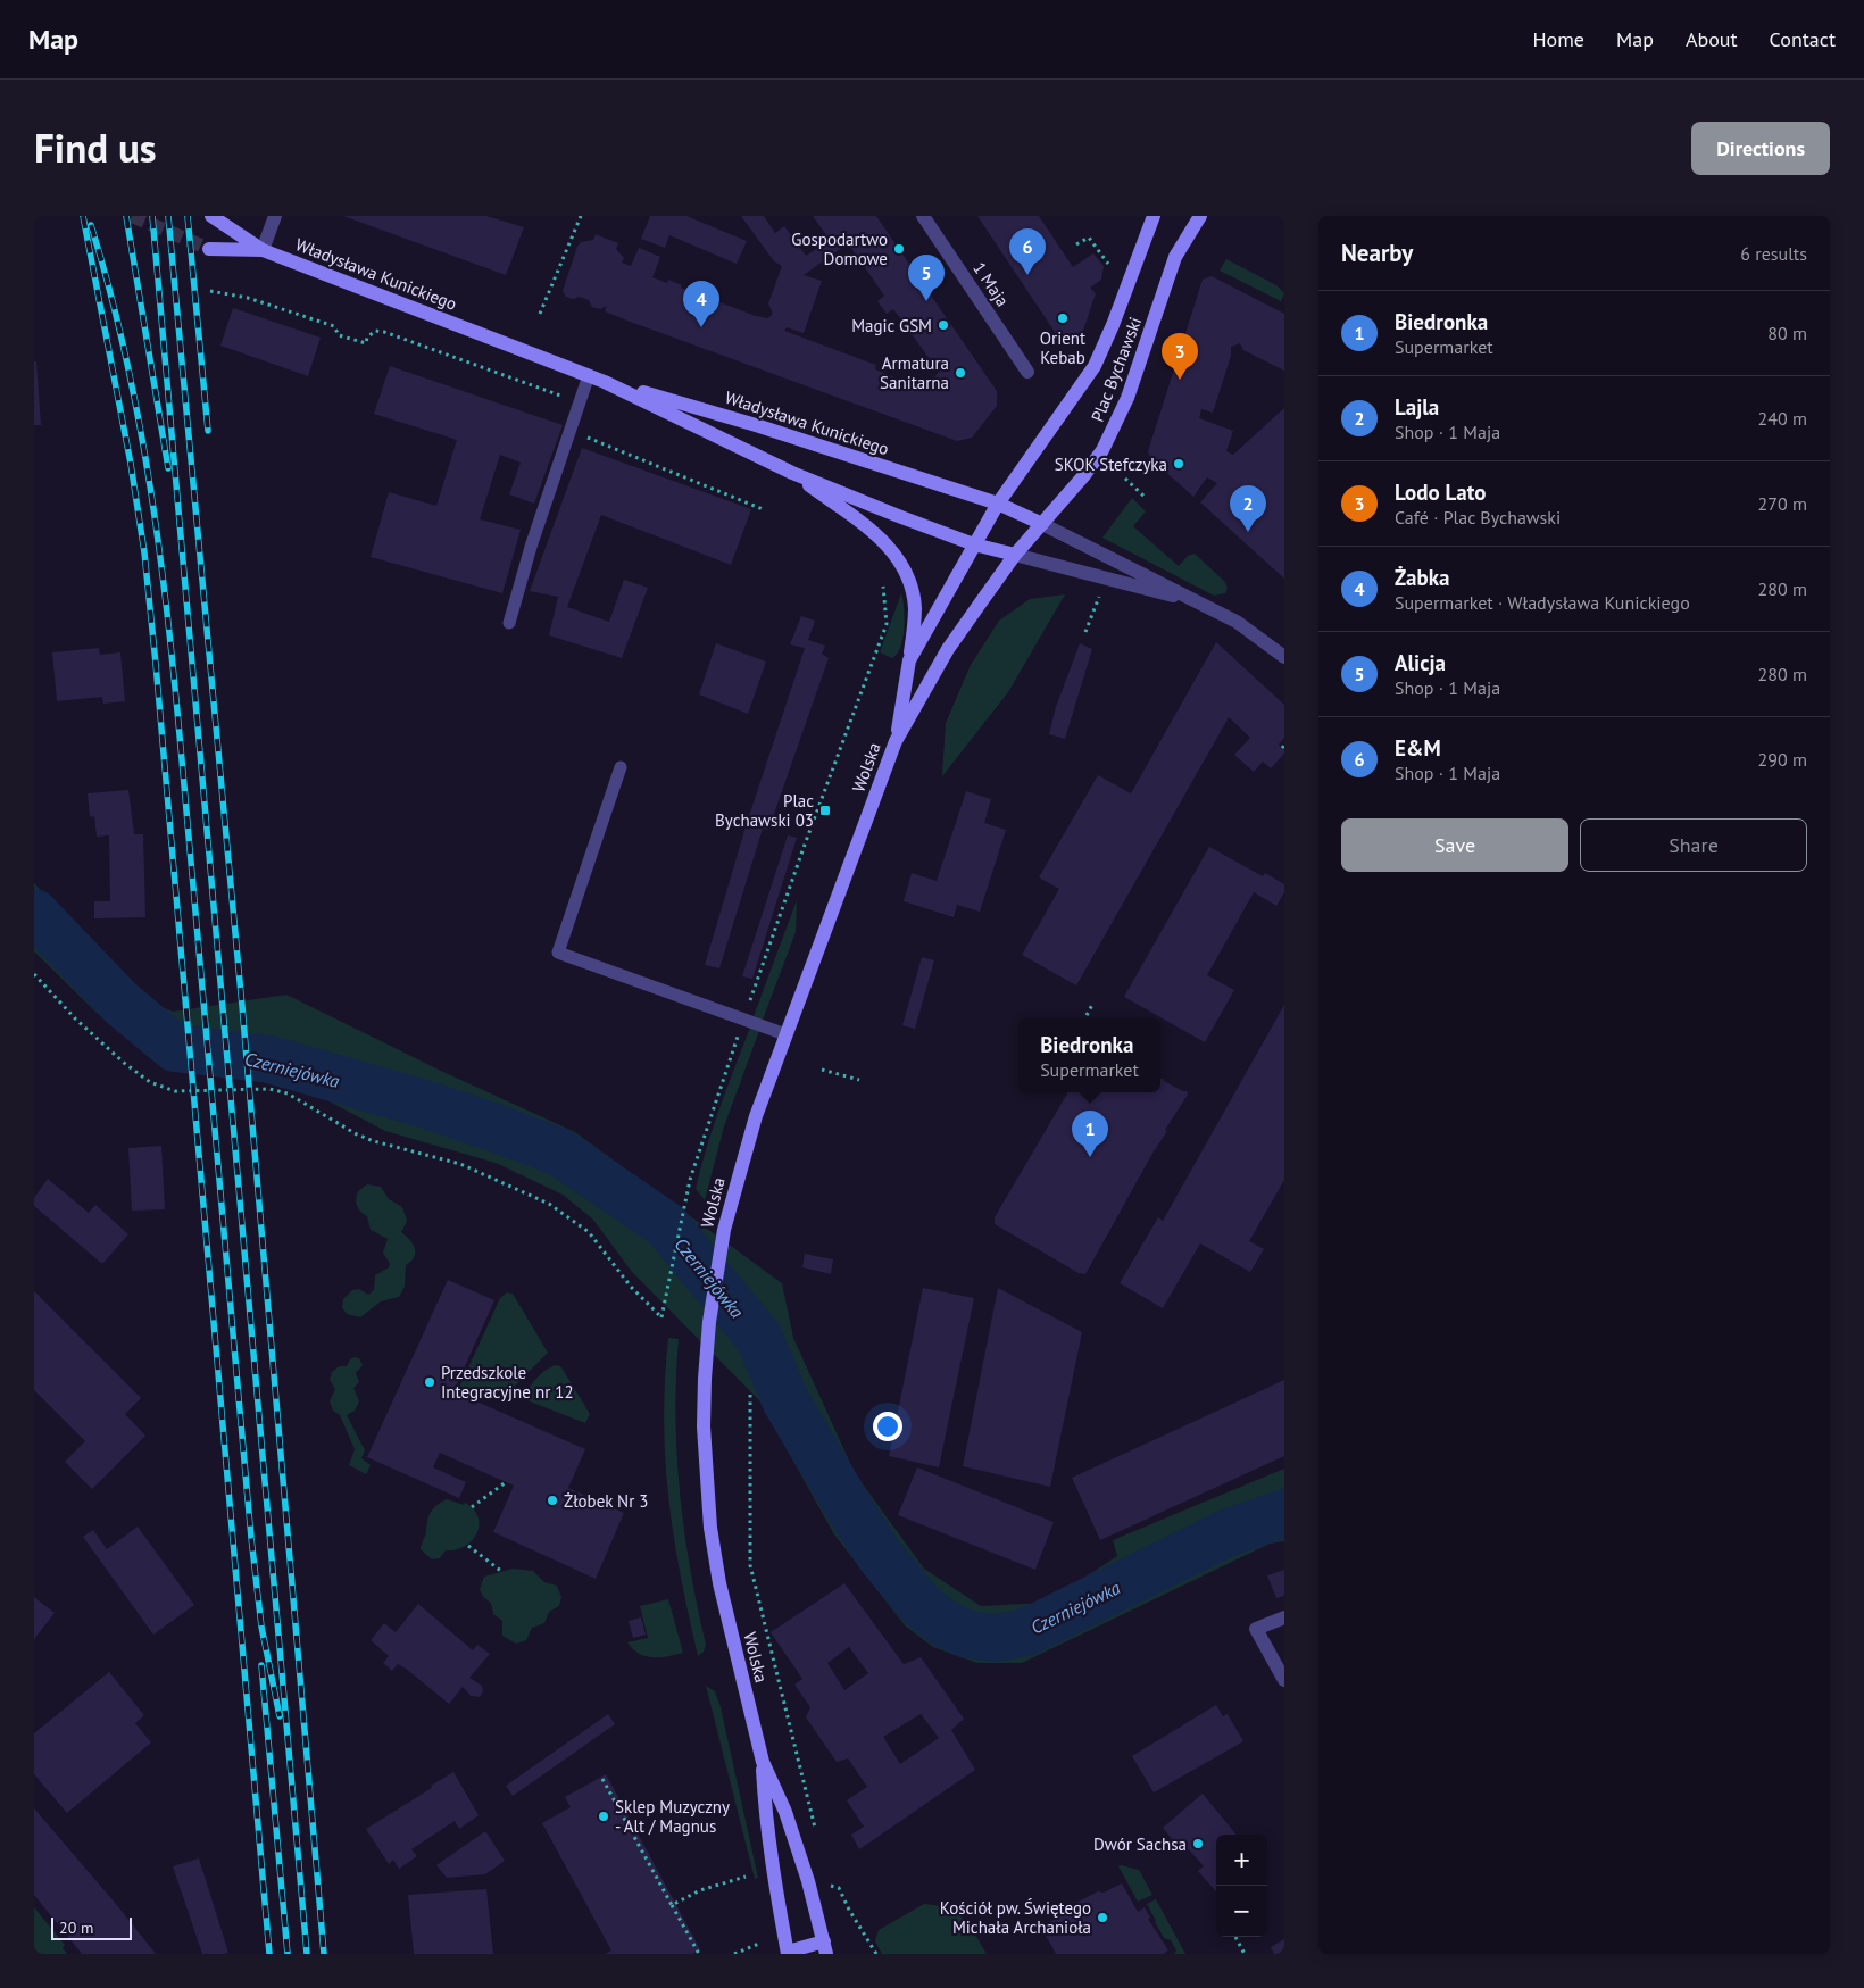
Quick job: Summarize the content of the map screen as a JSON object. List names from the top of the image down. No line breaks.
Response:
{"streets":{"street":["Władysława Kunickiego","1 Maja","Plac Bychawski","Wolska"]},"crossings":[["Władysława Kunickiego","Plac Bychawski"],["Władysława Kunickiego","Wolska"],["Plac Bychawski","Wolska"]],"water":["Czerniejówka"],"places":{"other":["Gospodartwo Domowe","Orient Kebab","Magic GSM","Armatura Sanitarna","SKOK Stefczyka","Przedszkole Integracyjne nr 12","Żłobek Nr 3","Sklep Muzyczny - Alt / Magnus","Dwór Sachsa","Kościół pw. Świętego Michała Archanioła"],"transit":["Plac Bychawski 03"]},"scale_bar":"20 m","page":{"header":"Map","nav":["Home","Map","About","Contact"],"title":"Find us","buttons":["Directions",["Save","Share"]],"heading":["Nearby","6 results"],"pins":["6","5","4","3","2","1"],"list":[{"mark":"1","name":"Biedronka","note":"Supermarket","value":"80 m"},{"mark":"2","name":"Lajla","note":"Shop · 1 Maja","value":"240 m"},{"mark":"3","name":"Lodo Lato","note":"Café · Plac Bychawski","value":"270 m"},{"mark":"4","name":"Żabka","note":"Supermarket · Władysława Kunickiego","value":"280 m"},{"mark":"5","name":"Alicja","note":"Shop · 1 Maja","value":"280 m"},{"mark":"6","name":"E&M","note":"Shop · 1 Maja","value":"290 m"}],"popup":["Biedronka","Supermarket"],"map_buttons":["+","−"],"scale":"20 m"}}
